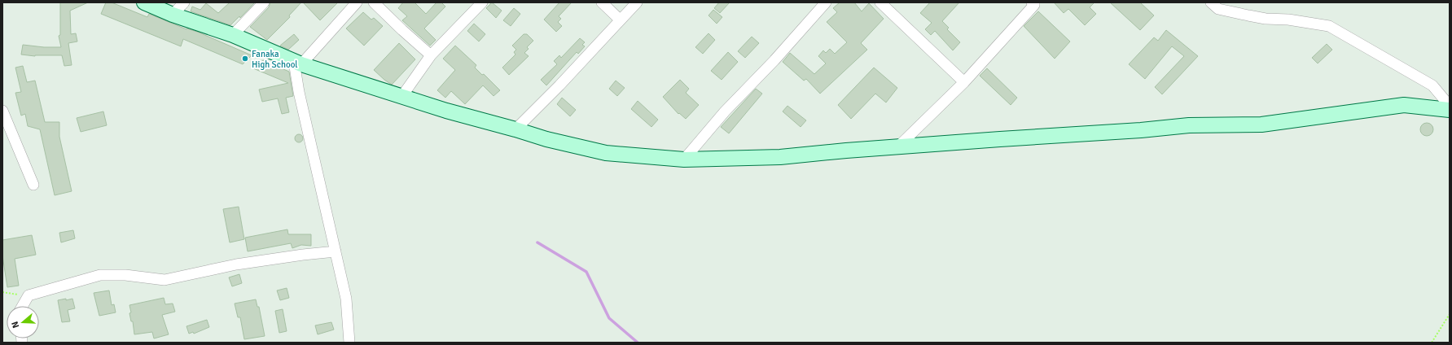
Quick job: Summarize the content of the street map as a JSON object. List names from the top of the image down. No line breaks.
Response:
{"places":["Fanaka High School"],"north":"left"}
